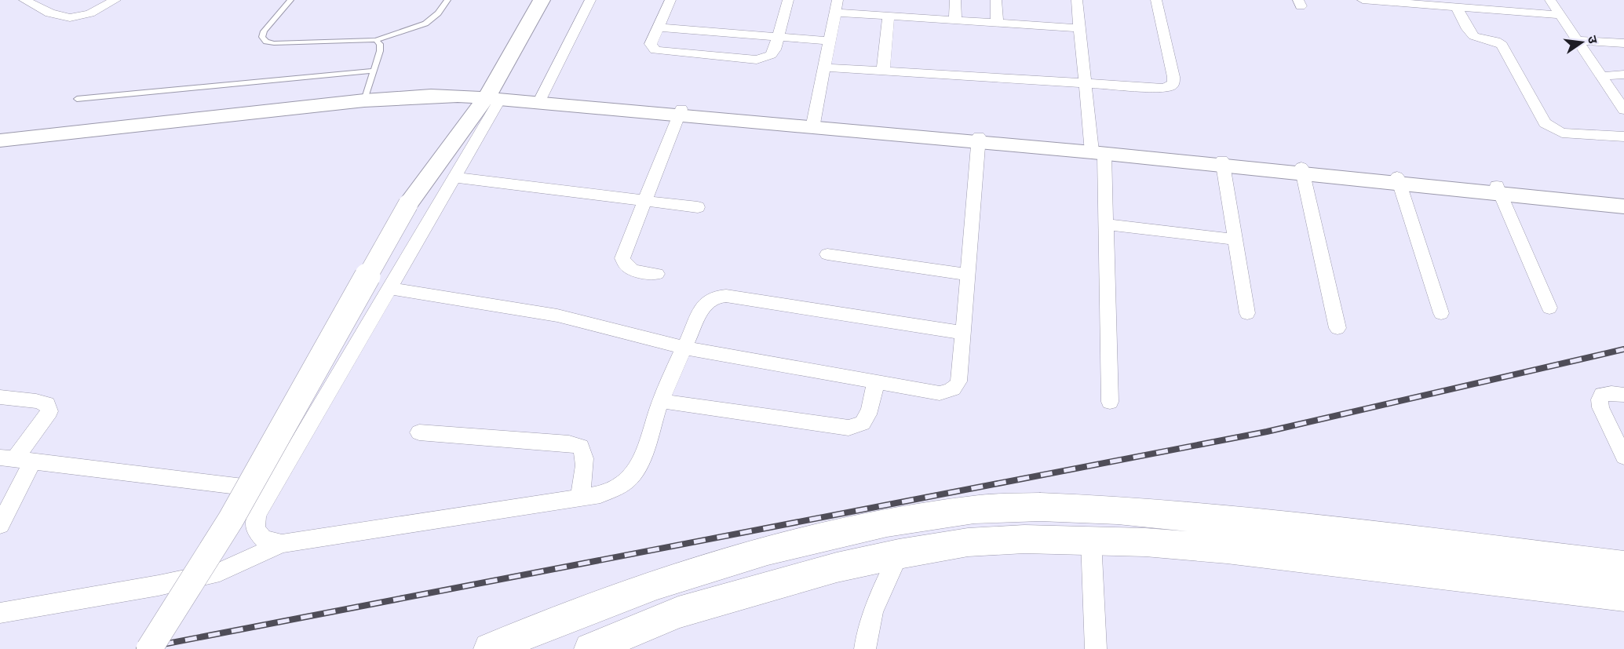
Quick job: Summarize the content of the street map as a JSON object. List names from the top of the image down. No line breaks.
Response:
{"north":"right"}
